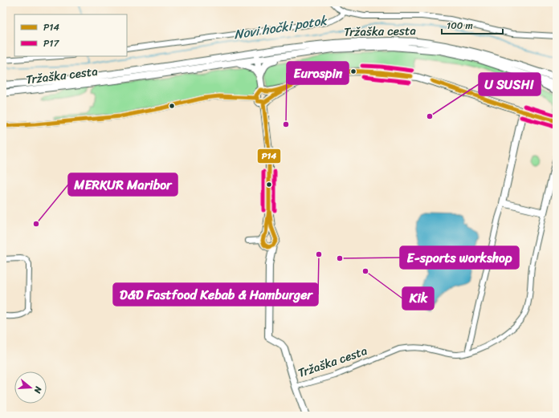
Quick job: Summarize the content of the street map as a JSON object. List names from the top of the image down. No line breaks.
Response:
{"streets":{"main road":["Tržaška cesta"]},"water":["Novi hočki potok"],"places":["U SUSHI","Eurospin","MERKUR Maribor","D&D Fastfood Kebab & Hamburger","E-sports workshop","Kik"],"lines":["transit line P17","transit line P14"],"legend":["P14","P17"],"scale_bar":"100 m","north":"right"}
